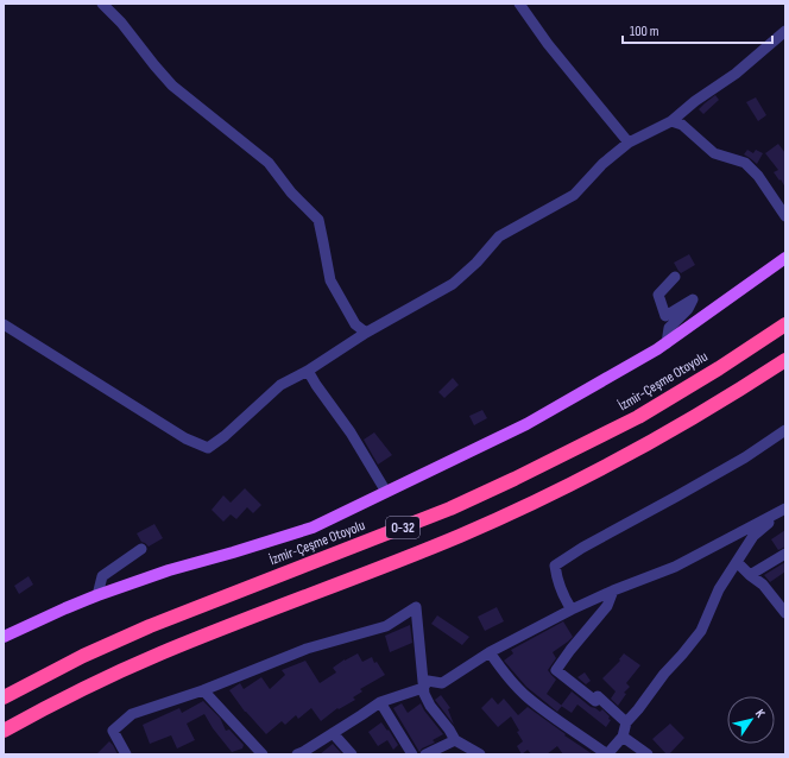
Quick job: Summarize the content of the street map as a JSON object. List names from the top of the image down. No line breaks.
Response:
{"streets":{"highway":["İzmir-Çeşme Otoyolu","O-32"]},"scale_bar":"100 m","north":"top right"}
